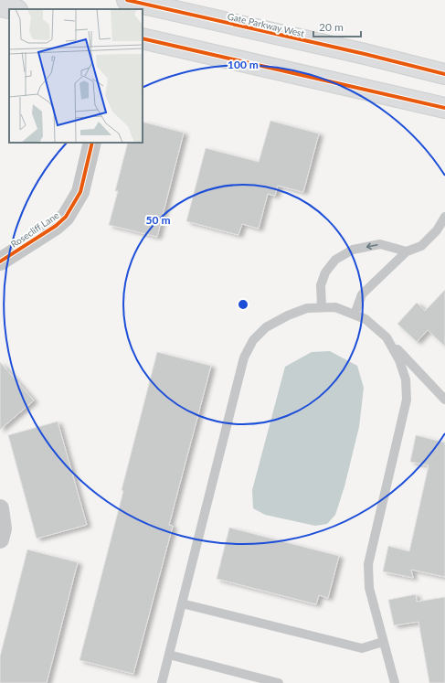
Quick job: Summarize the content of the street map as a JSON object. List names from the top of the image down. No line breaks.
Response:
{"streets":{"main road":["Gate Parkway West"],"street":["Rosecliff Lane"]},"scale_bar":"20 m","rings":["100 m","50 m"]}
